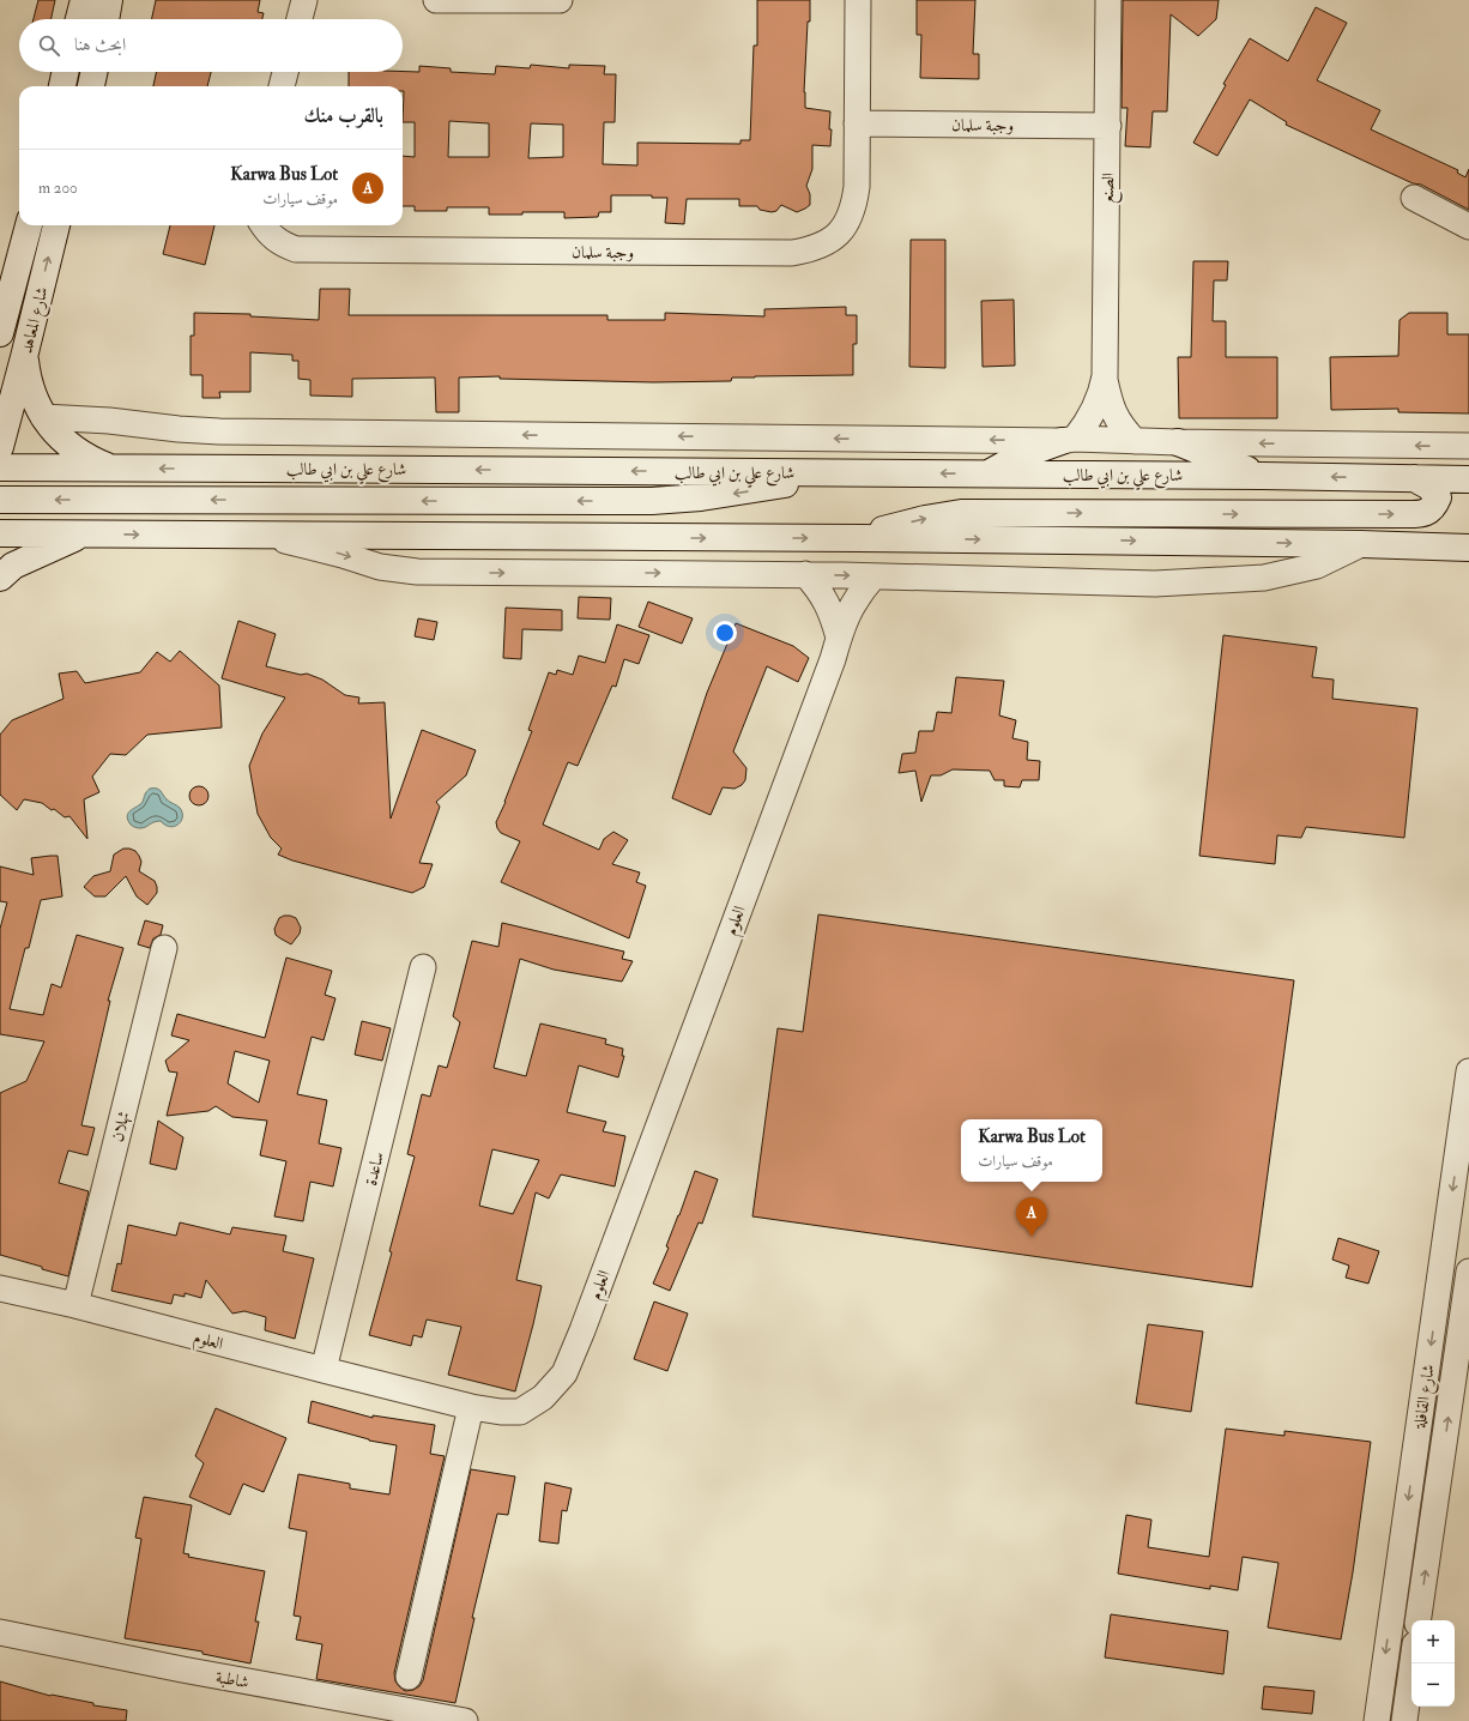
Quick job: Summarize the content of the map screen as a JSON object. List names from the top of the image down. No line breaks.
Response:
{"streets":{"main road":["شارع المعاهد","شارع علي بن ابي طالب"],"street":["وجبة سلمان","الصنع","العلوم","ثهلان","ساعدة","شارع القافلة","شاطبة"]},"crossings":[["وجبة سلمان","الصنع"],["الصنع","شارع علي بن ابي طالب"],["العلوم","ثهلان"],["العلوم","ساعدة"]],"page":{"search":"ابحث هنا","heading":"بالقرب منك","list":[{"mark":"A","name":"Karwa Bus Lot","note":"موقف سيارات","value":"200 m"}],"popup":["Karwa Bus Lot","موقف سيارات"],"pins":"A","map_buttons":["+","−"]}}
